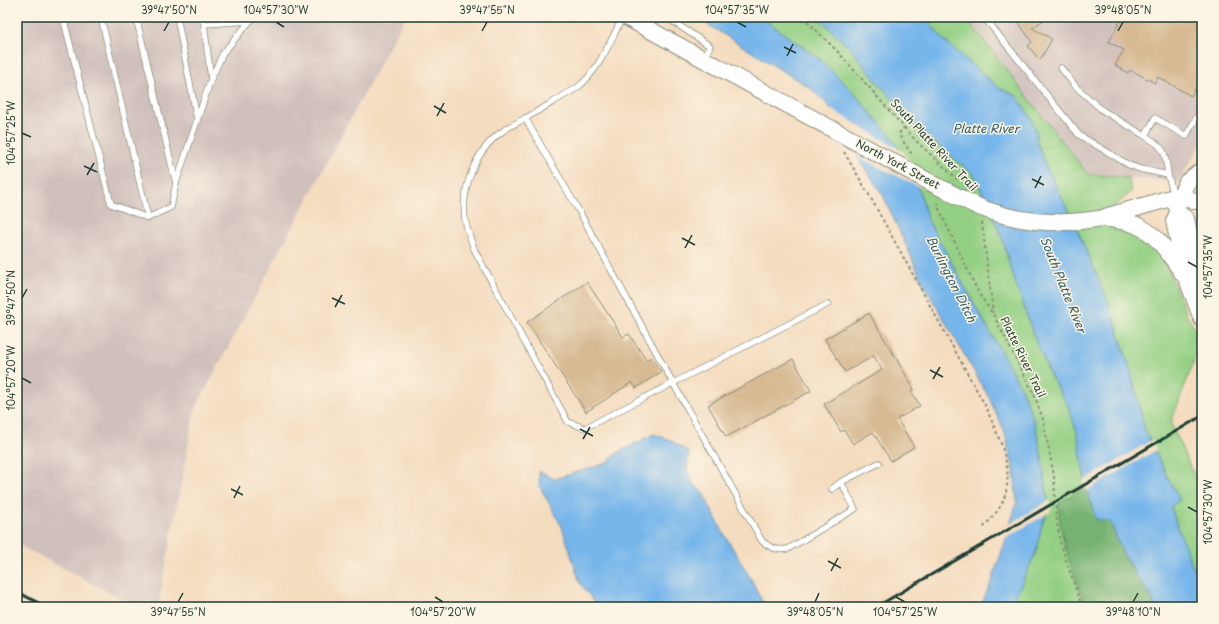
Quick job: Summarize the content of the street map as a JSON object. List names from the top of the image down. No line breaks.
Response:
{"streets":{"main road":["North York Street"],"path":["South Platte River Trail","Platte River Trail"]},"crossings":[["North York Street","Platte River Trail"]],"water":["Platte River","Burlington Ditch","South Platte River"],"coordinates":["39°47'50\"N","104°57'30\"W","39°47'55\"N","104°57'35\"W","39°48'05\"N","104°57'25\"W","104°57'20\"W","39°48'10\"N"]}
